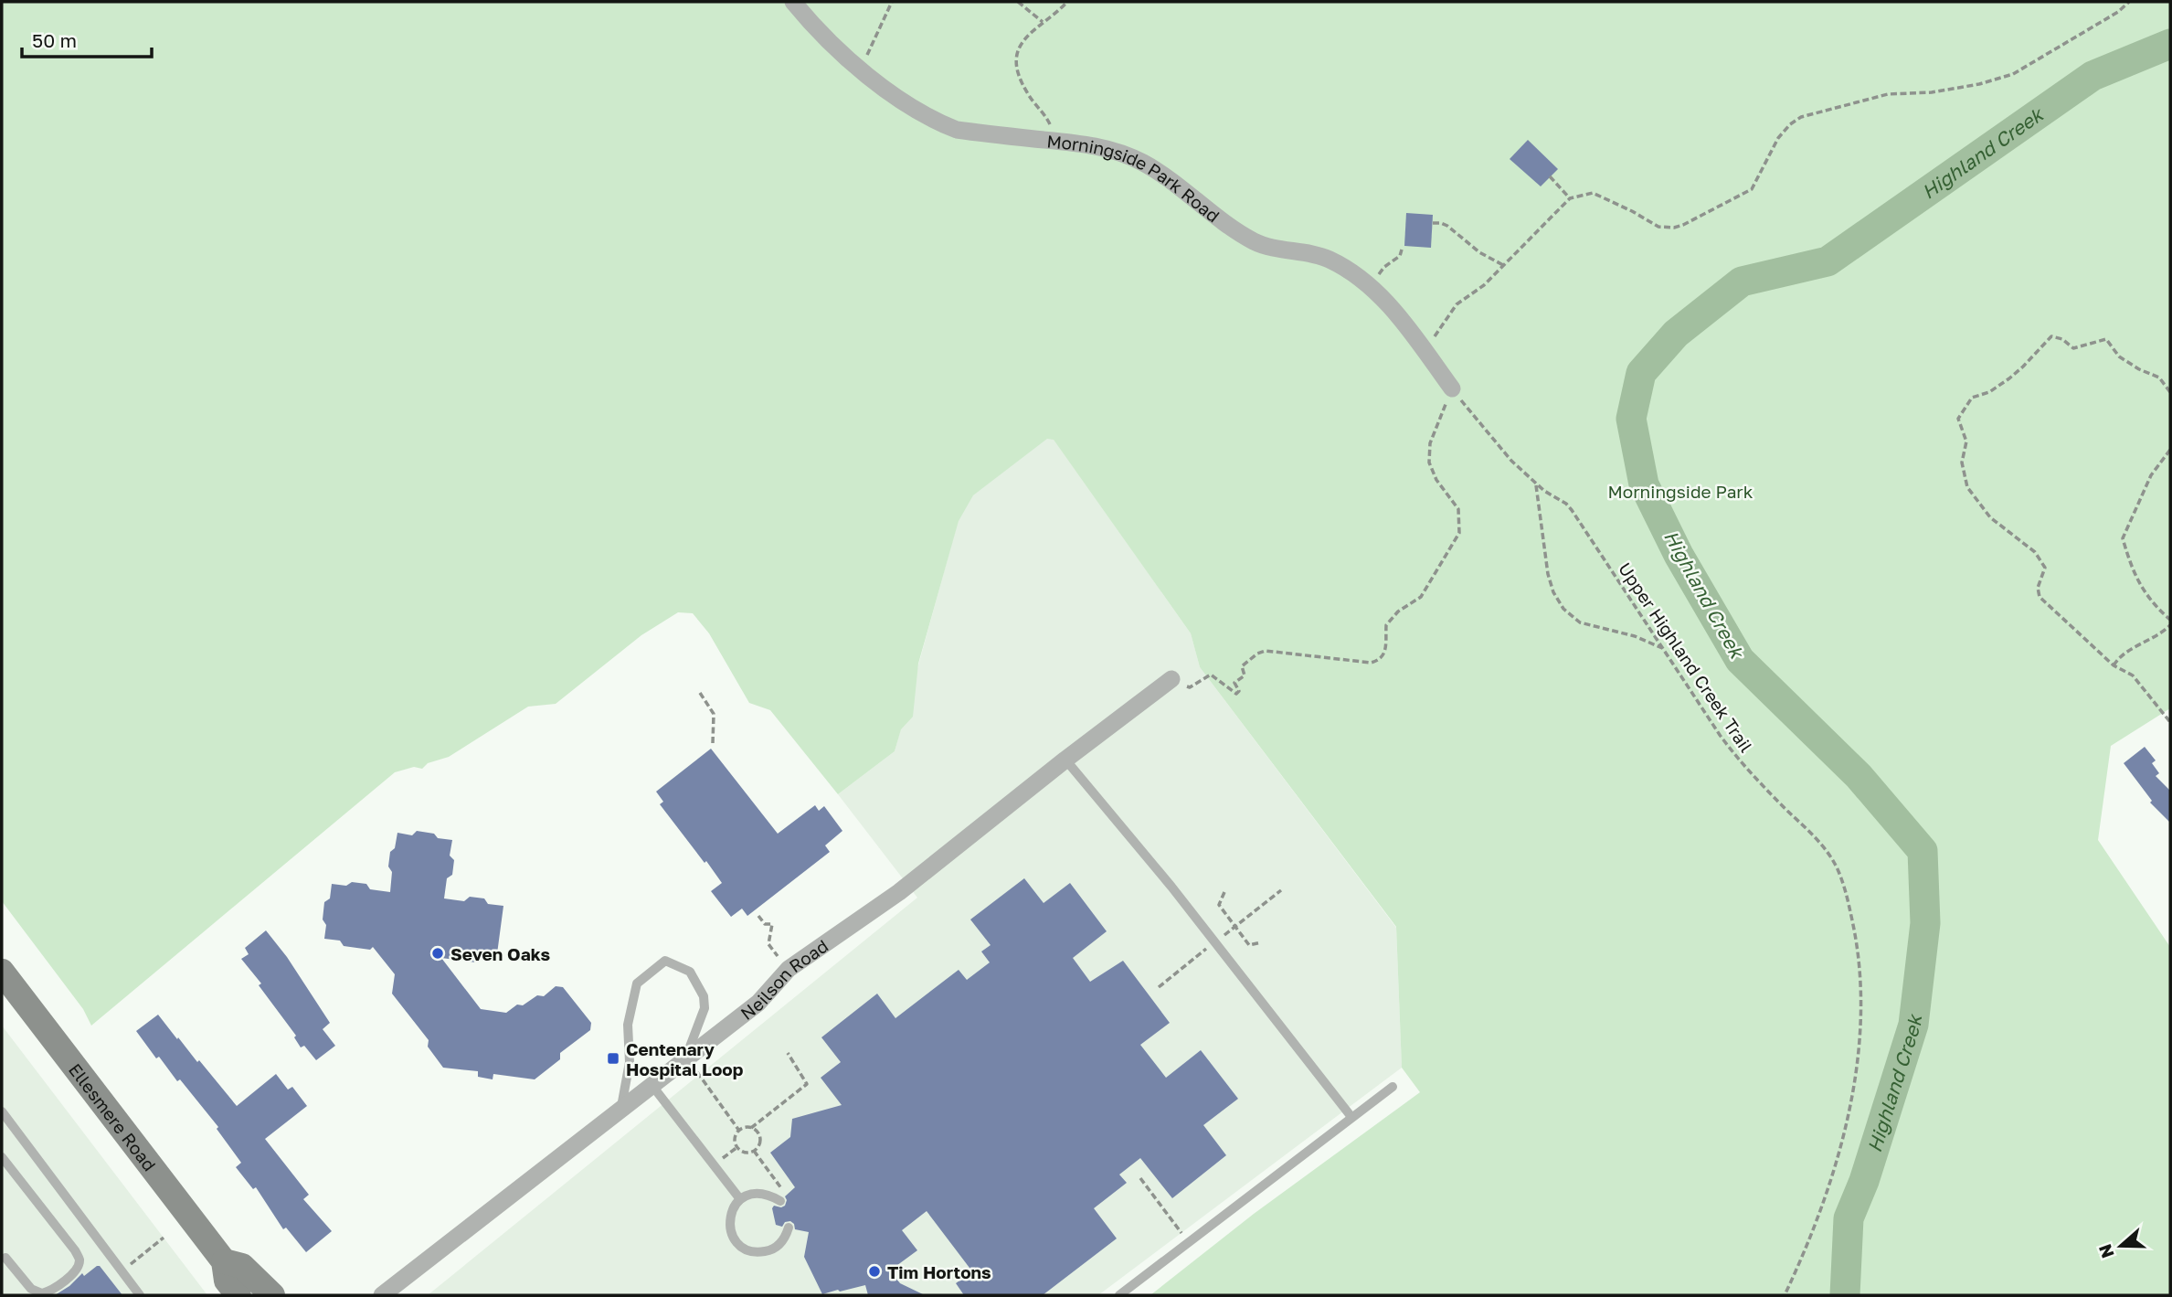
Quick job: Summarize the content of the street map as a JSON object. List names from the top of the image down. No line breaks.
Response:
{"streets":{"main road":["Ellesmere Road"],"street":["Morningside Park Road","Neilson Road"],"path":["Upper Highland Creek Trail"]},"crossings":[["Morningside Park Road","Upper Highland Creek Trail"]],"water":["Highland Creek"],"parks":["Morningside Park"],"places":{"other":["Seven Oaks","Tim Hortons"],"transit":["Centenary Hospital Loop"]},"scale_bar":"50 m","north":"left"}
